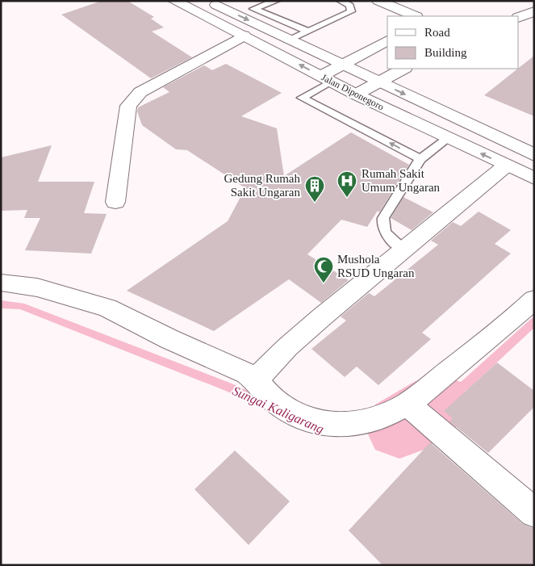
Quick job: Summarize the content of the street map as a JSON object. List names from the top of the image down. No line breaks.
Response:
{"streets":{"main road":["Jalan Diponegoro"]},"water":["Sungai Kaligarang"],"places":{"hospital":["Rumah Sakit Umum Ungaran"],"building":["Gedung Rumah Sakit Ungaran"],"mosque":["Mushola RSUD Ungaran"]},"legend":["Road","Building"]}
